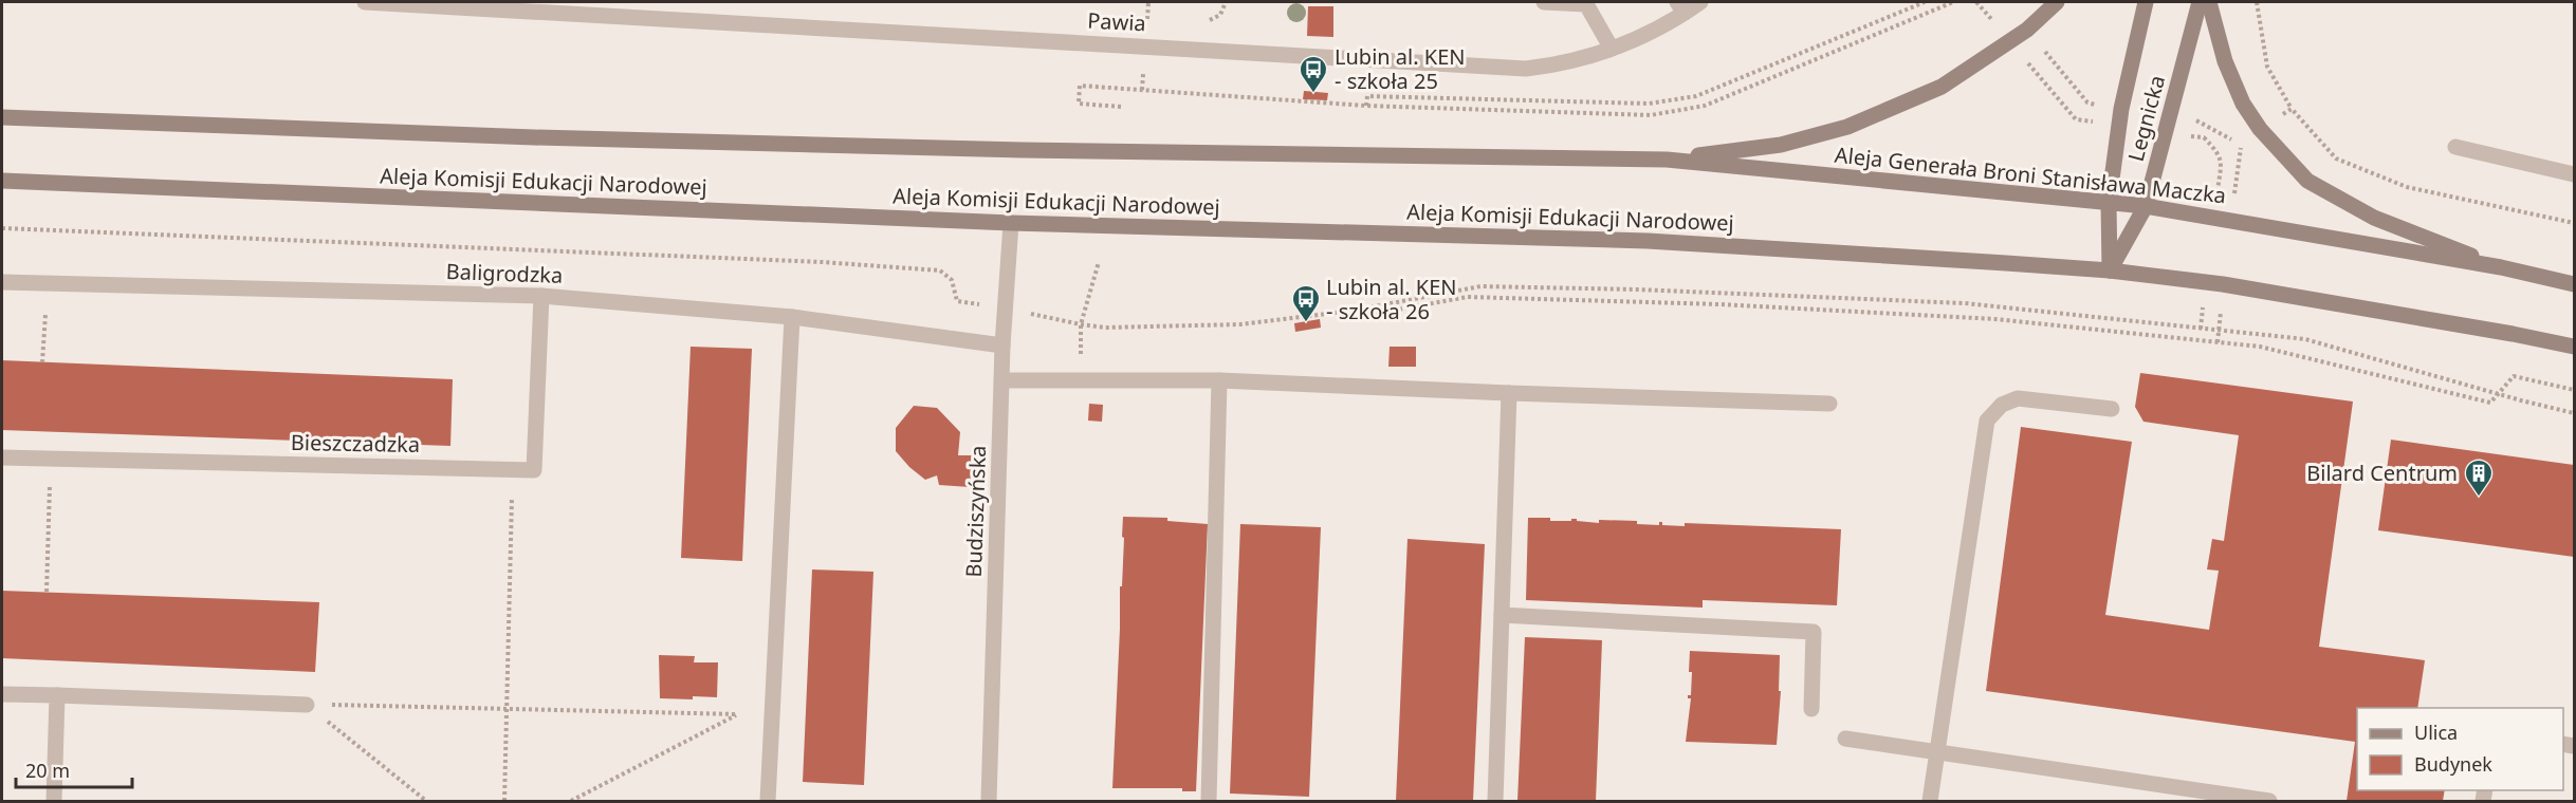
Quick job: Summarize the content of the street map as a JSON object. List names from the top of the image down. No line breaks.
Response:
{"streets":{"main road":["Legnicka","Aleja Generała Broni Stanisława Maczka","Aleja Komisji Edukacji Narodowej"],"street":["Pawia","Baligrodzka","Bieszczadzka","Budziszyńska"]},"crossings":[["Legnicka","Aleja Generała Broni Stanisława Maczka"],["Legnicka","Aleja Komisji Edukacji Narodowej"],["Aleja Komisji Edukacji Narodowej","Budziszyńska"],["Baligrodzka","Bieszczadzka"],["Baligrodzka","Budziszyńska"]],"places":{"bus stop":["Lubin al. KEN - szkoła 25","Lubin al. KEN - szkoła 26"],"building":["Bilard Centrum"]},"legend":["Ulica","Budynek"],"scale_bar":"20 m"}
